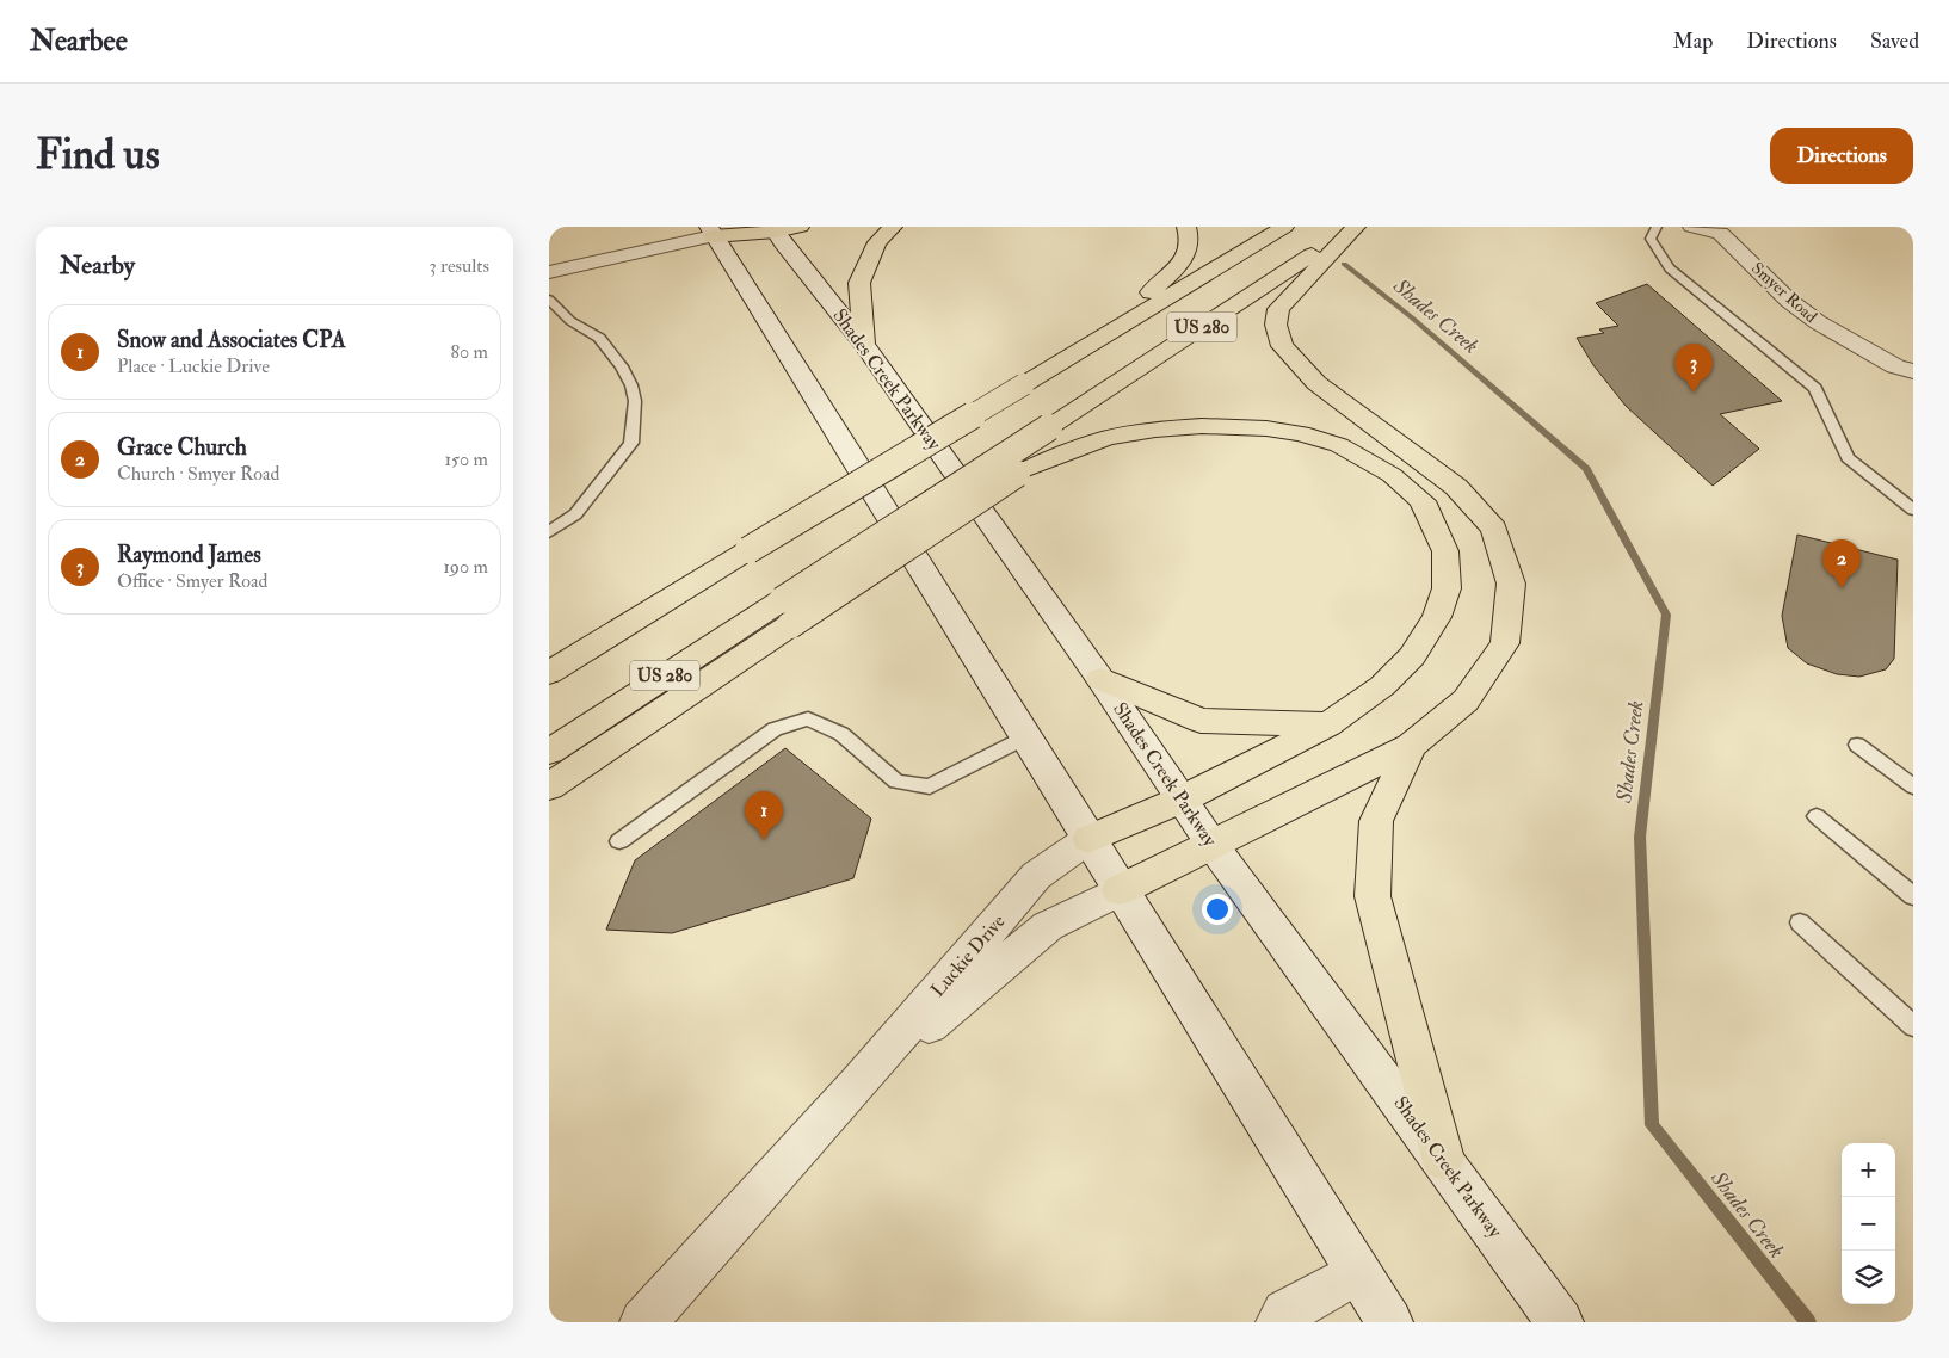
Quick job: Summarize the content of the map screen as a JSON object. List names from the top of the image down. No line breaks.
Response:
{"streets":{"highway":["US 280"],"main road":["Smyer Road","Shades Creek Parkway","Luckie Drive"]},"water":["Shades Creek"],"page":{"header":"Nearbee","nav":["Map","Directions","Saved"],"buttons":"Directions","title":"Find us","heading":["Nearby","3 results"],"list":[{"mark":"1","name":"Snow and Associates CPA","note":"Place · Luckie Drive","value":"80 m"},{"mark":"2","name":"Grace Church","note":"Church · Smyer Road","value":"150 m"},{"mark":"3","name":"Raymond James","note":"Office · Smyer Road","value":"190 m"}],"pins":["3","2","1"],"map_buttons":["+","−"]}}
